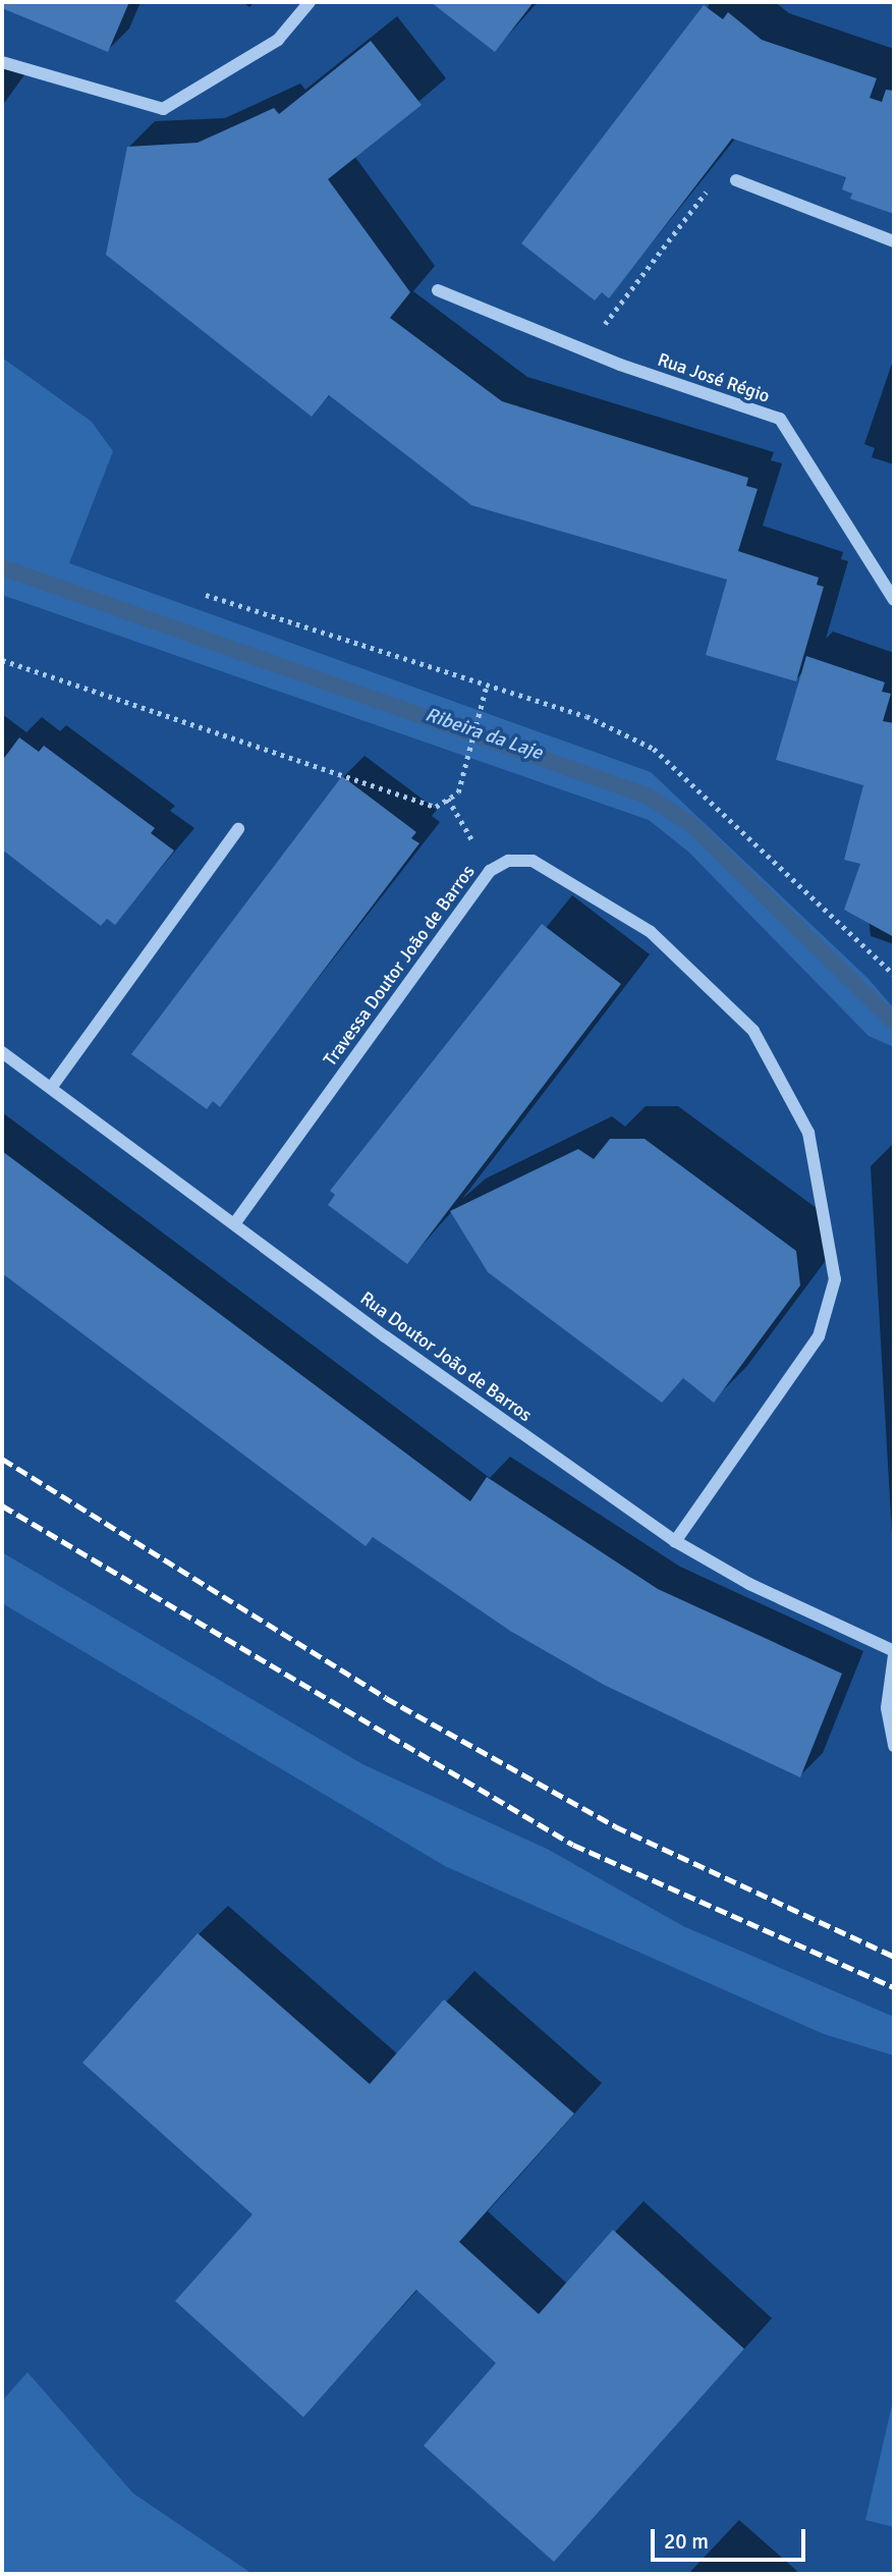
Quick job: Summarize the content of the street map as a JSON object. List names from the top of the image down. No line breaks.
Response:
{"streets":{"street":["Rua José Régio","Travessa Doutor João de Barros","Rua Doutor João de Barros"]},"crossings":[["Travessa Doutor João de Barros","Rua Doutor João de Barros"]],"water":["Ribeira da Laje"],"scale_bar":"20 m"}
